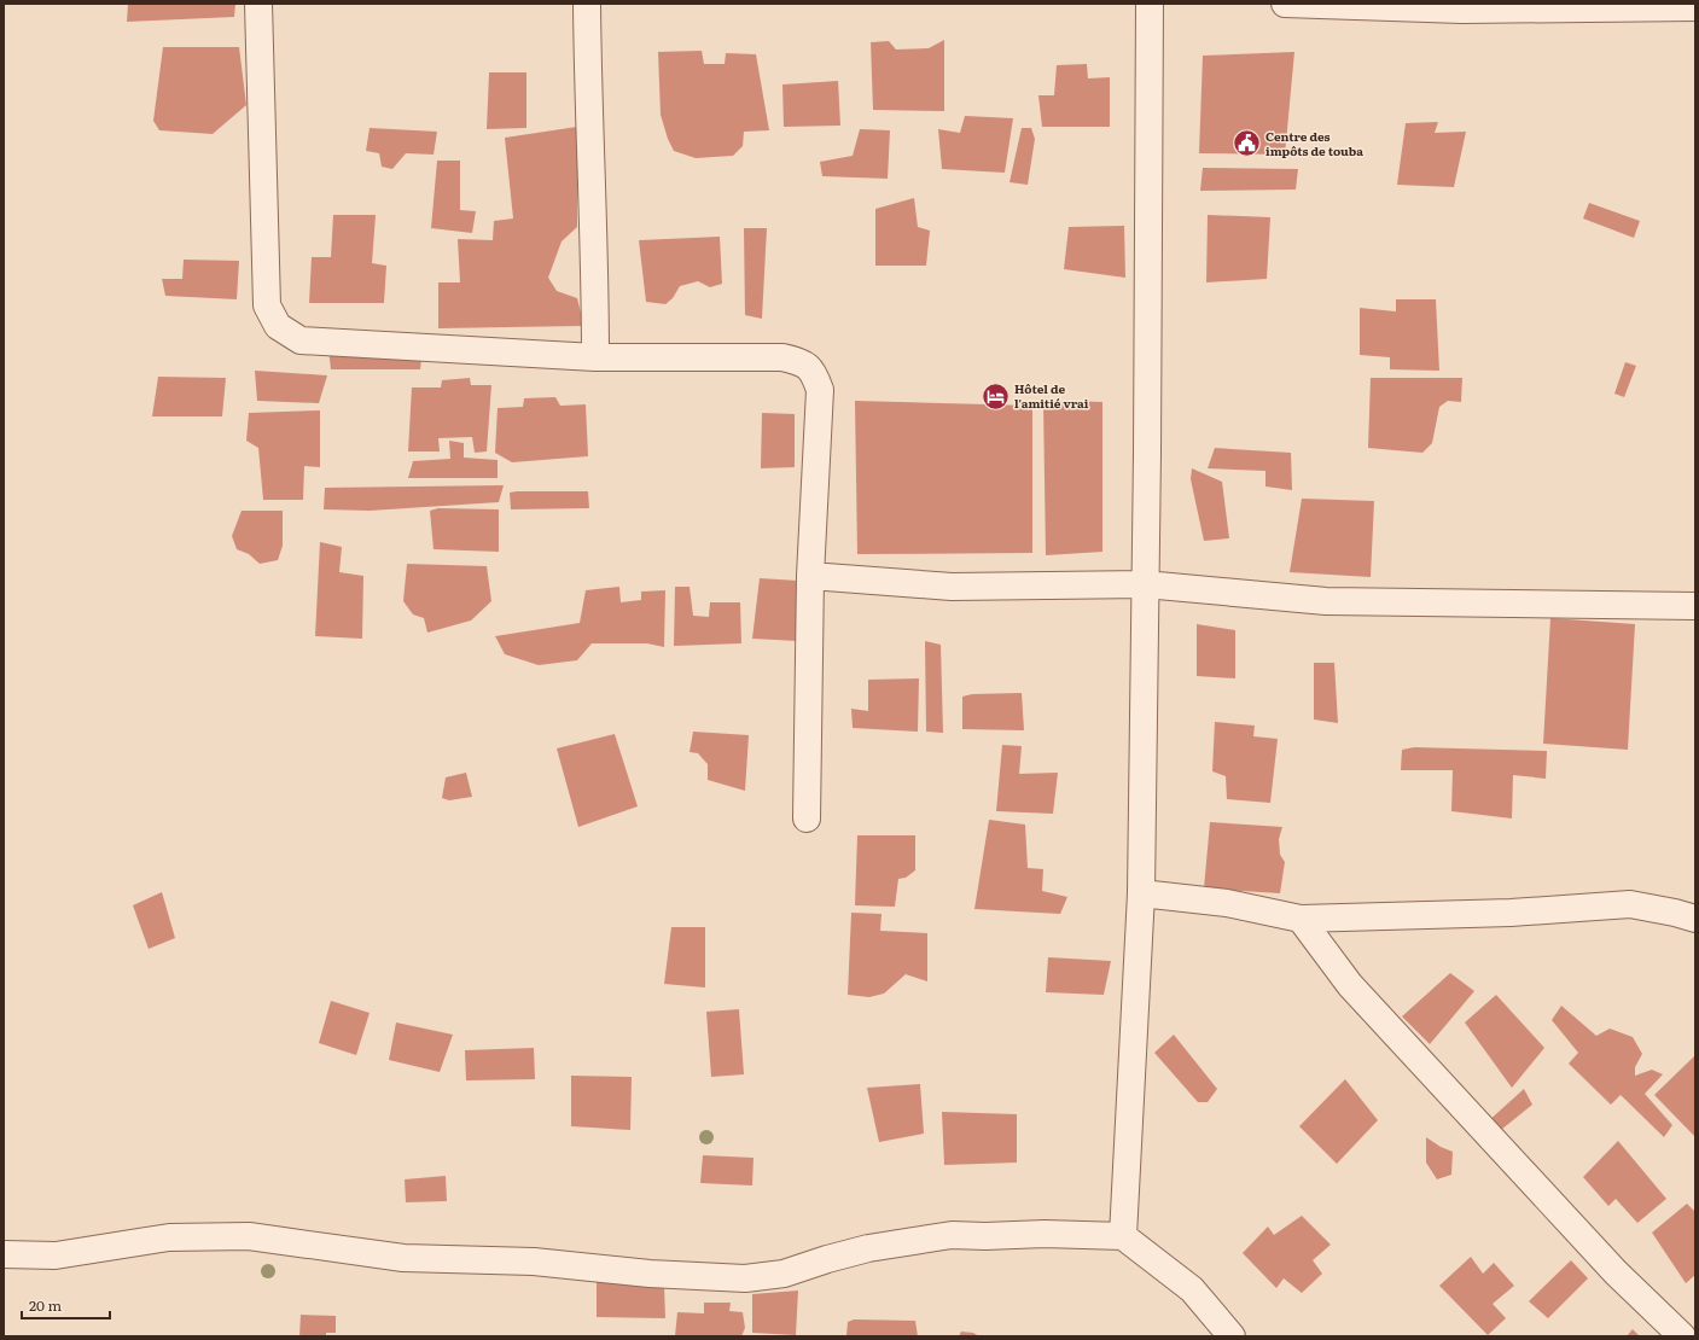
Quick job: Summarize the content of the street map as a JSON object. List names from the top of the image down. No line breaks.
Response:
{"places":{"public building":["Centre des impôts de touba"],"hotel":["Hôtel de l'amitié vrai"]},"scale_bar":"20 m"}
